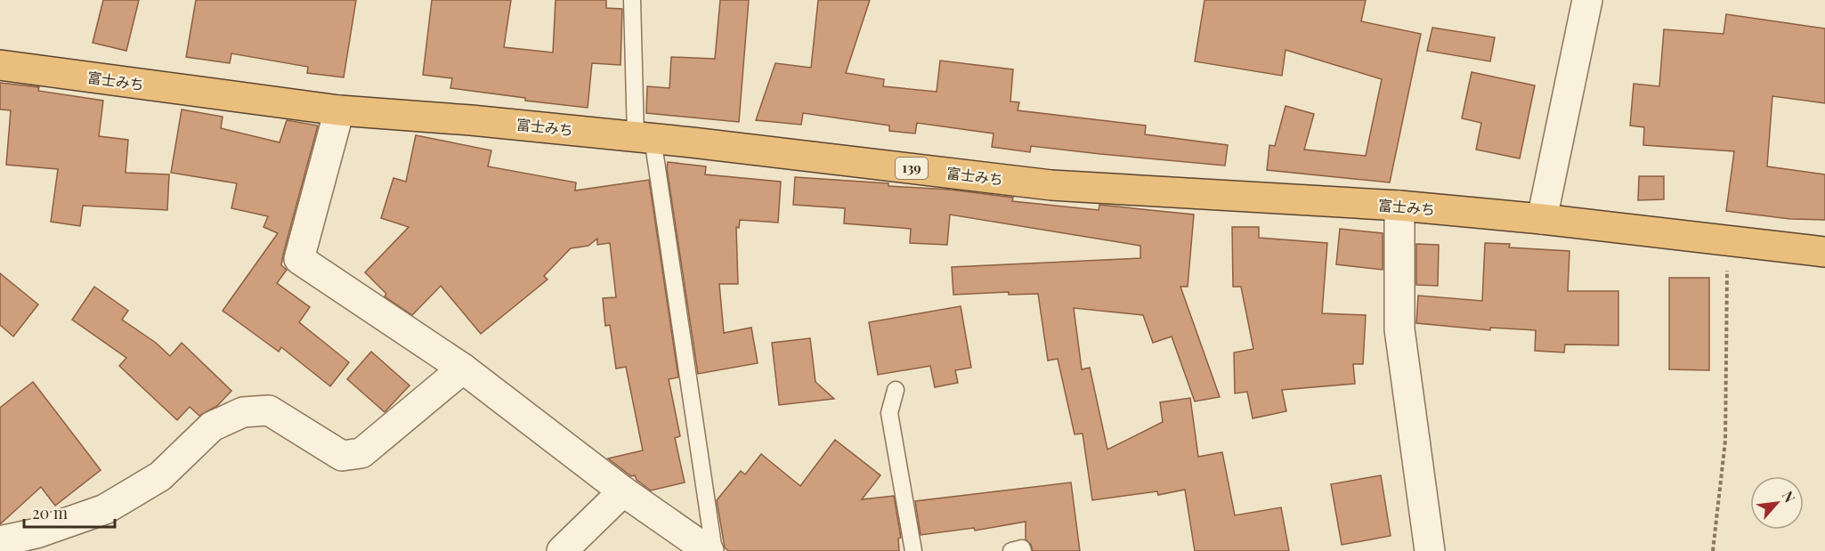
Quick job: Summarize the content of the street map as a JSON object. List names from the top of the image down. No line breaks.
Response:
{"streets":{"highway":["富士みち","139"]},"scale_bar":"20 m","north":"top right"}
